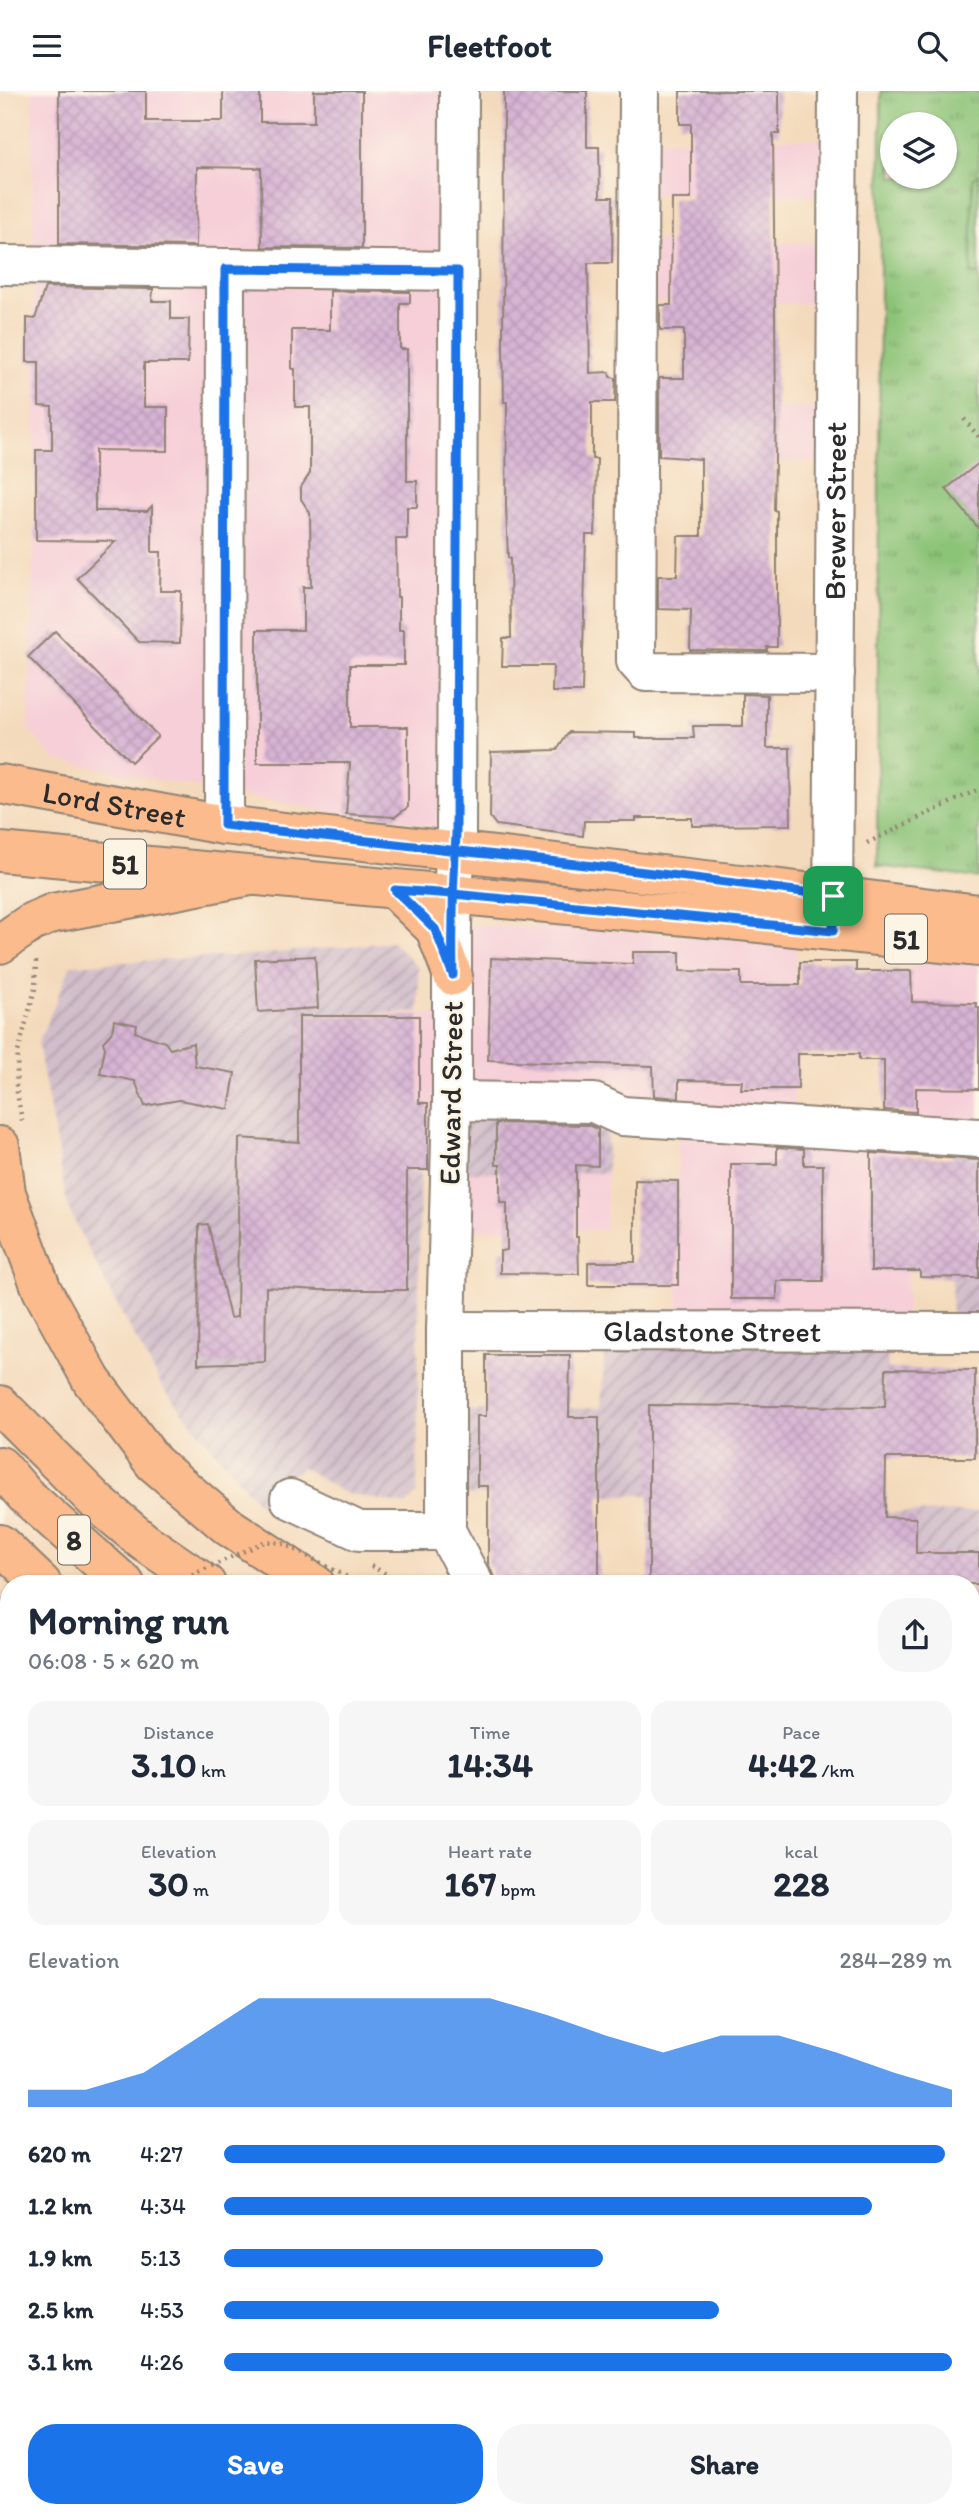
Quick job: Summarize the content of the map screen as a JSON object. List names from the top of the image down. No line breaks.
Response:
{"streets":{"main road":["Lord Street","51","8"],"street":["Brewer Street","Edward Street","Gladstone Street"]},"crossings":[["Brewer Street","Lord Street"],["Lord Street","Edward Street"],["Edward Street","Gladstone Street"]],"page":{"header":"Fleetfoot","heading":["Morning run","06:08 · 5 × 620 m"],"stats":[["Distance","3.10 km"],["Time","14:34"],["Pace","4:42 /km"],["Elevation","30 m"],["Heart rate","167 bpm"],["kcal","228"]],"chart":["Elevation","284–289 m"],"list":[{"name":"620 m","note":"4:27"},{"name":"1.2 km","note":"4:34"},{"name":"1.9 km","note":"5:13"},{"name":"2.5 km","note":"4:53"},{"name":"3.1 km","note":"4:26"}],"buttons":["Save","Share"]}}
